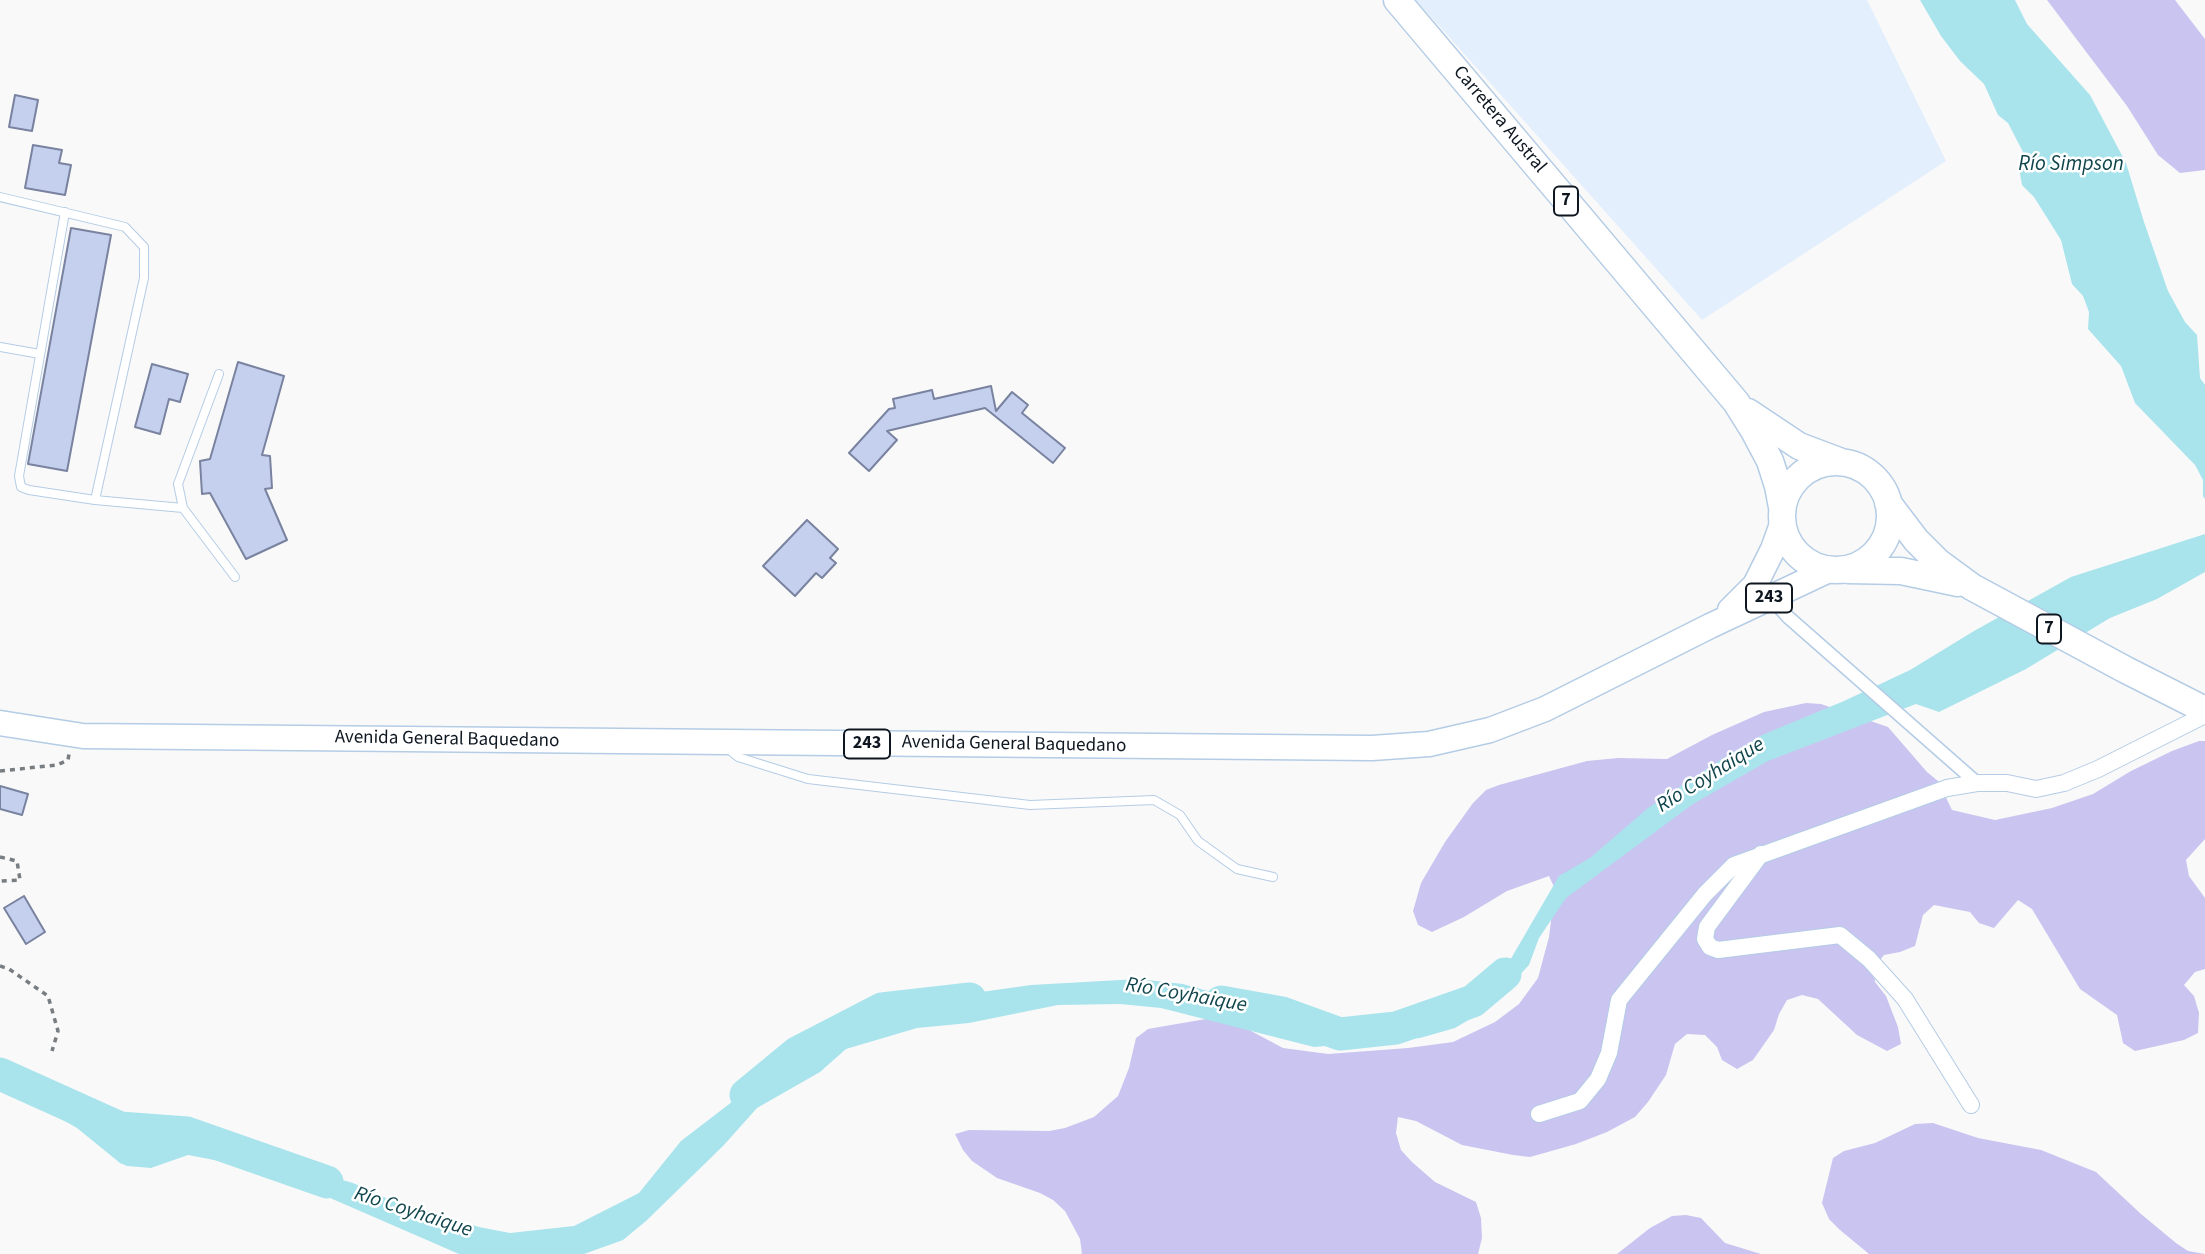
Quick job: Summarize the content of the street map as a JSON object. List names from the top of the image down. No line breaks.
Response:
{"streets":{"highway":["Carretera Austral","7"],"main road":["243","Avenida General Baquedano"]},"crossings":[["Carretera Austral","7"],["Carretera Austral","Avenida General Baquedano"],["7","Avenida General Baquedano"]],"water":["Río Simpson","Río Coyhaique"]}
